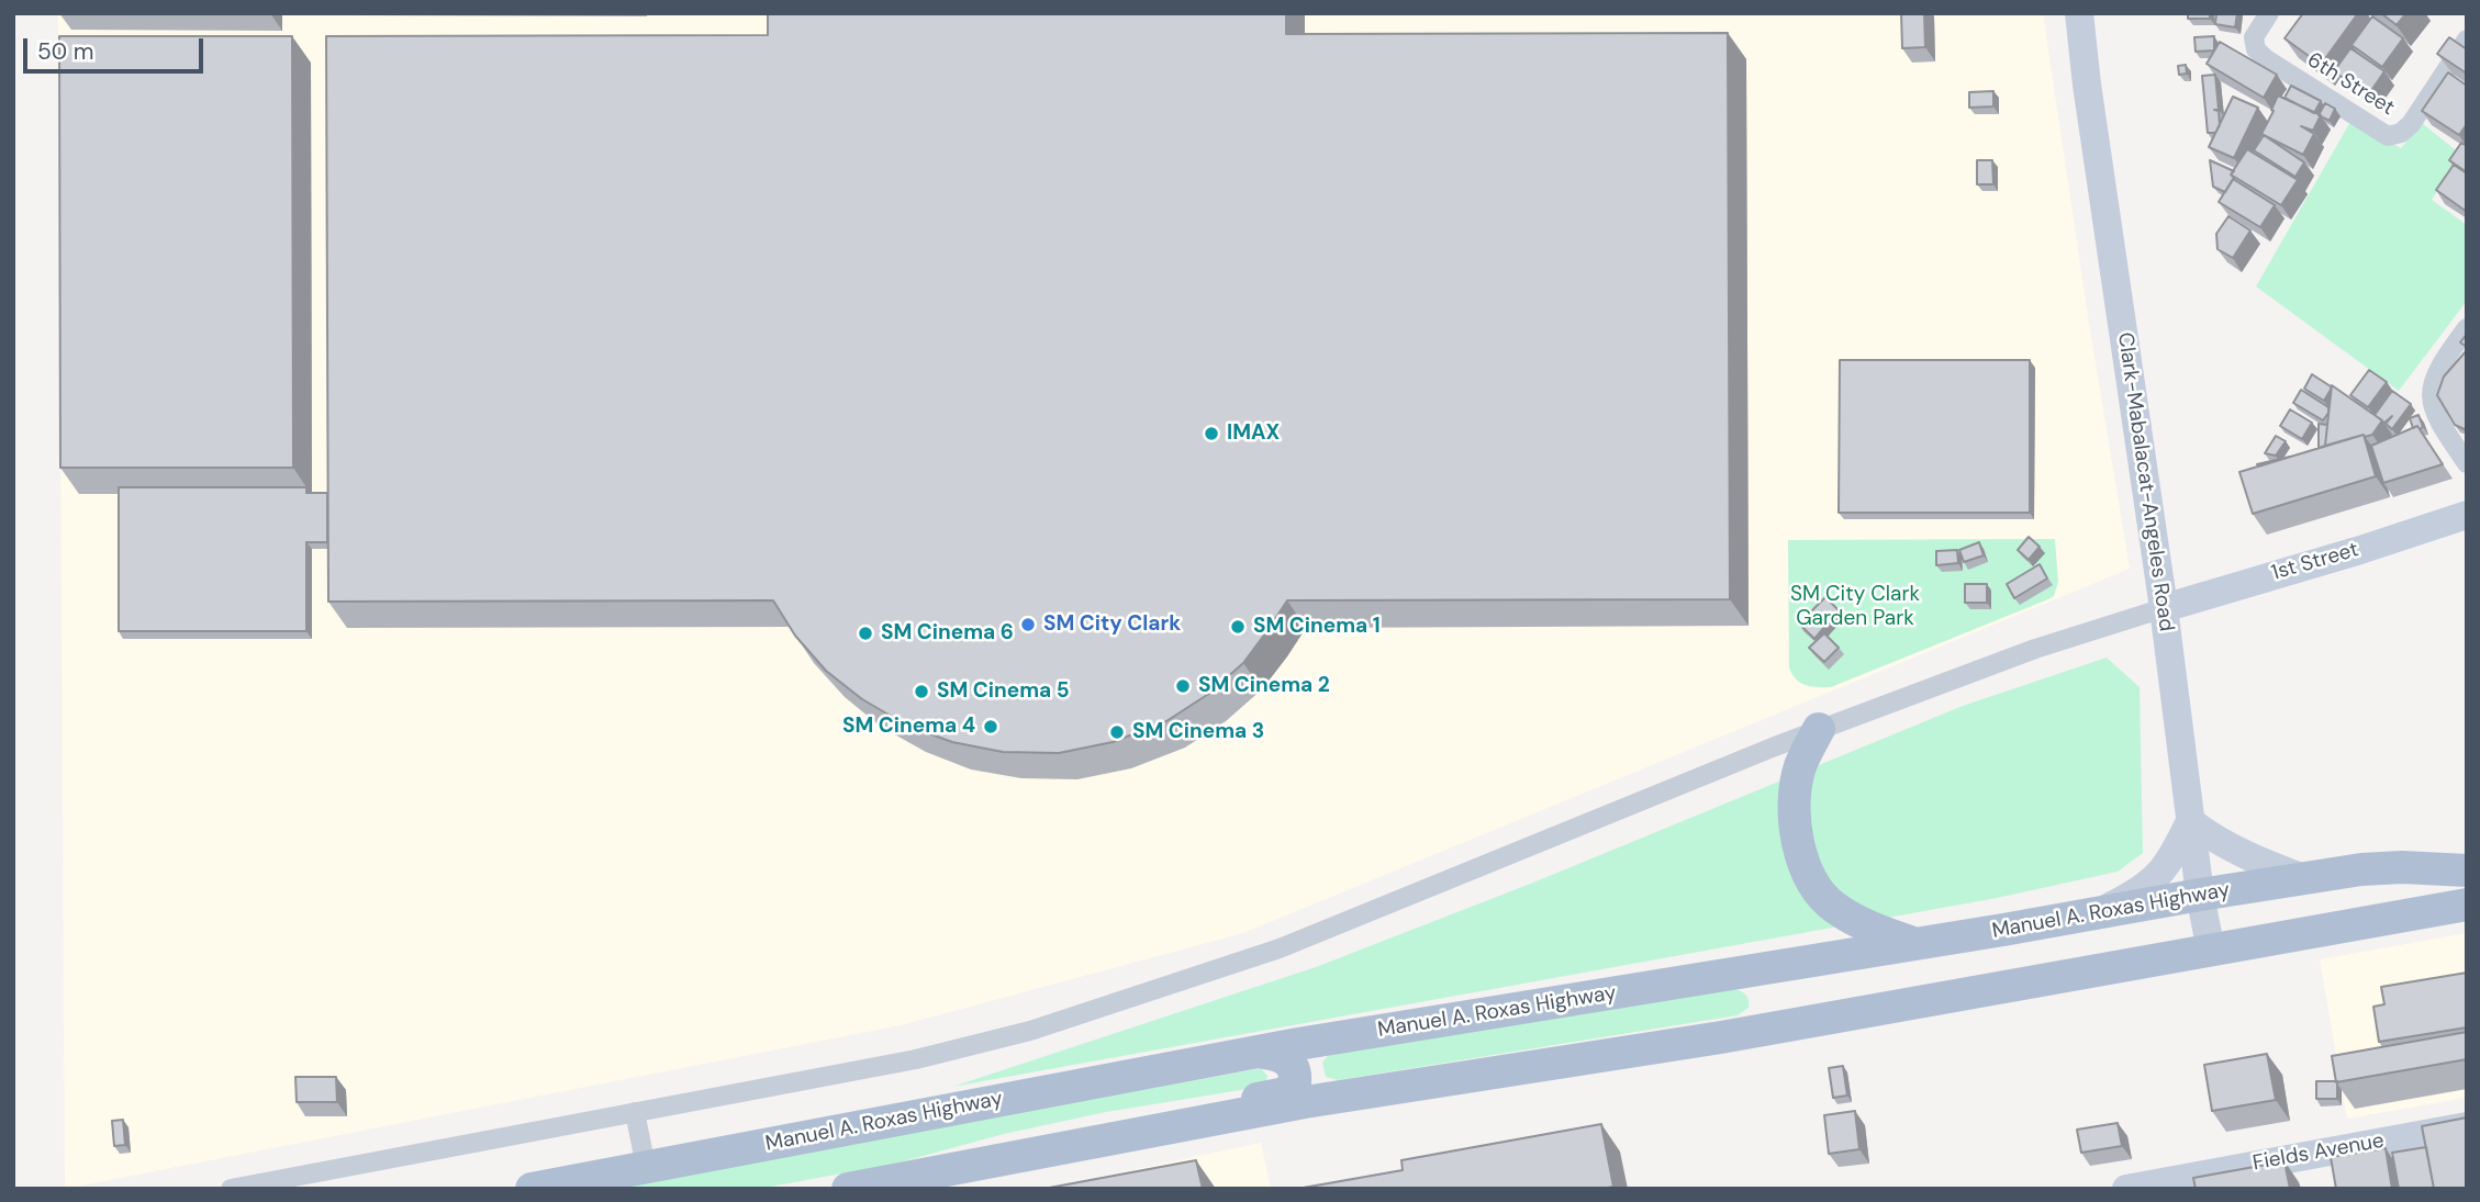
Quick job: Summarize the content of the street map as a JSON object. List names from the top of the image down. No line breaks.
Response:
{"streets":{"main road":["Clark-Mabalacat-Angeles Road","1st Street","Manuel A. Roxas Highway","Fields Avenue"],"street":["6th Street"]},"crossings":[["Clark-Mabalacat-Angeles Road","1st Street"],["Clark-Mabalacat-Angeles Road","Manuel A. Roxas Highway"]],"parks":["SM City Clark Garden Park"],"places":["IMAX","SM City Clark","SM Cinema 1","SM Cinema 6","SM Cinema 2","SM Cinema 5","SM Cinema 4","SM Cinema 3"],"scale_bar":"50 m"}
